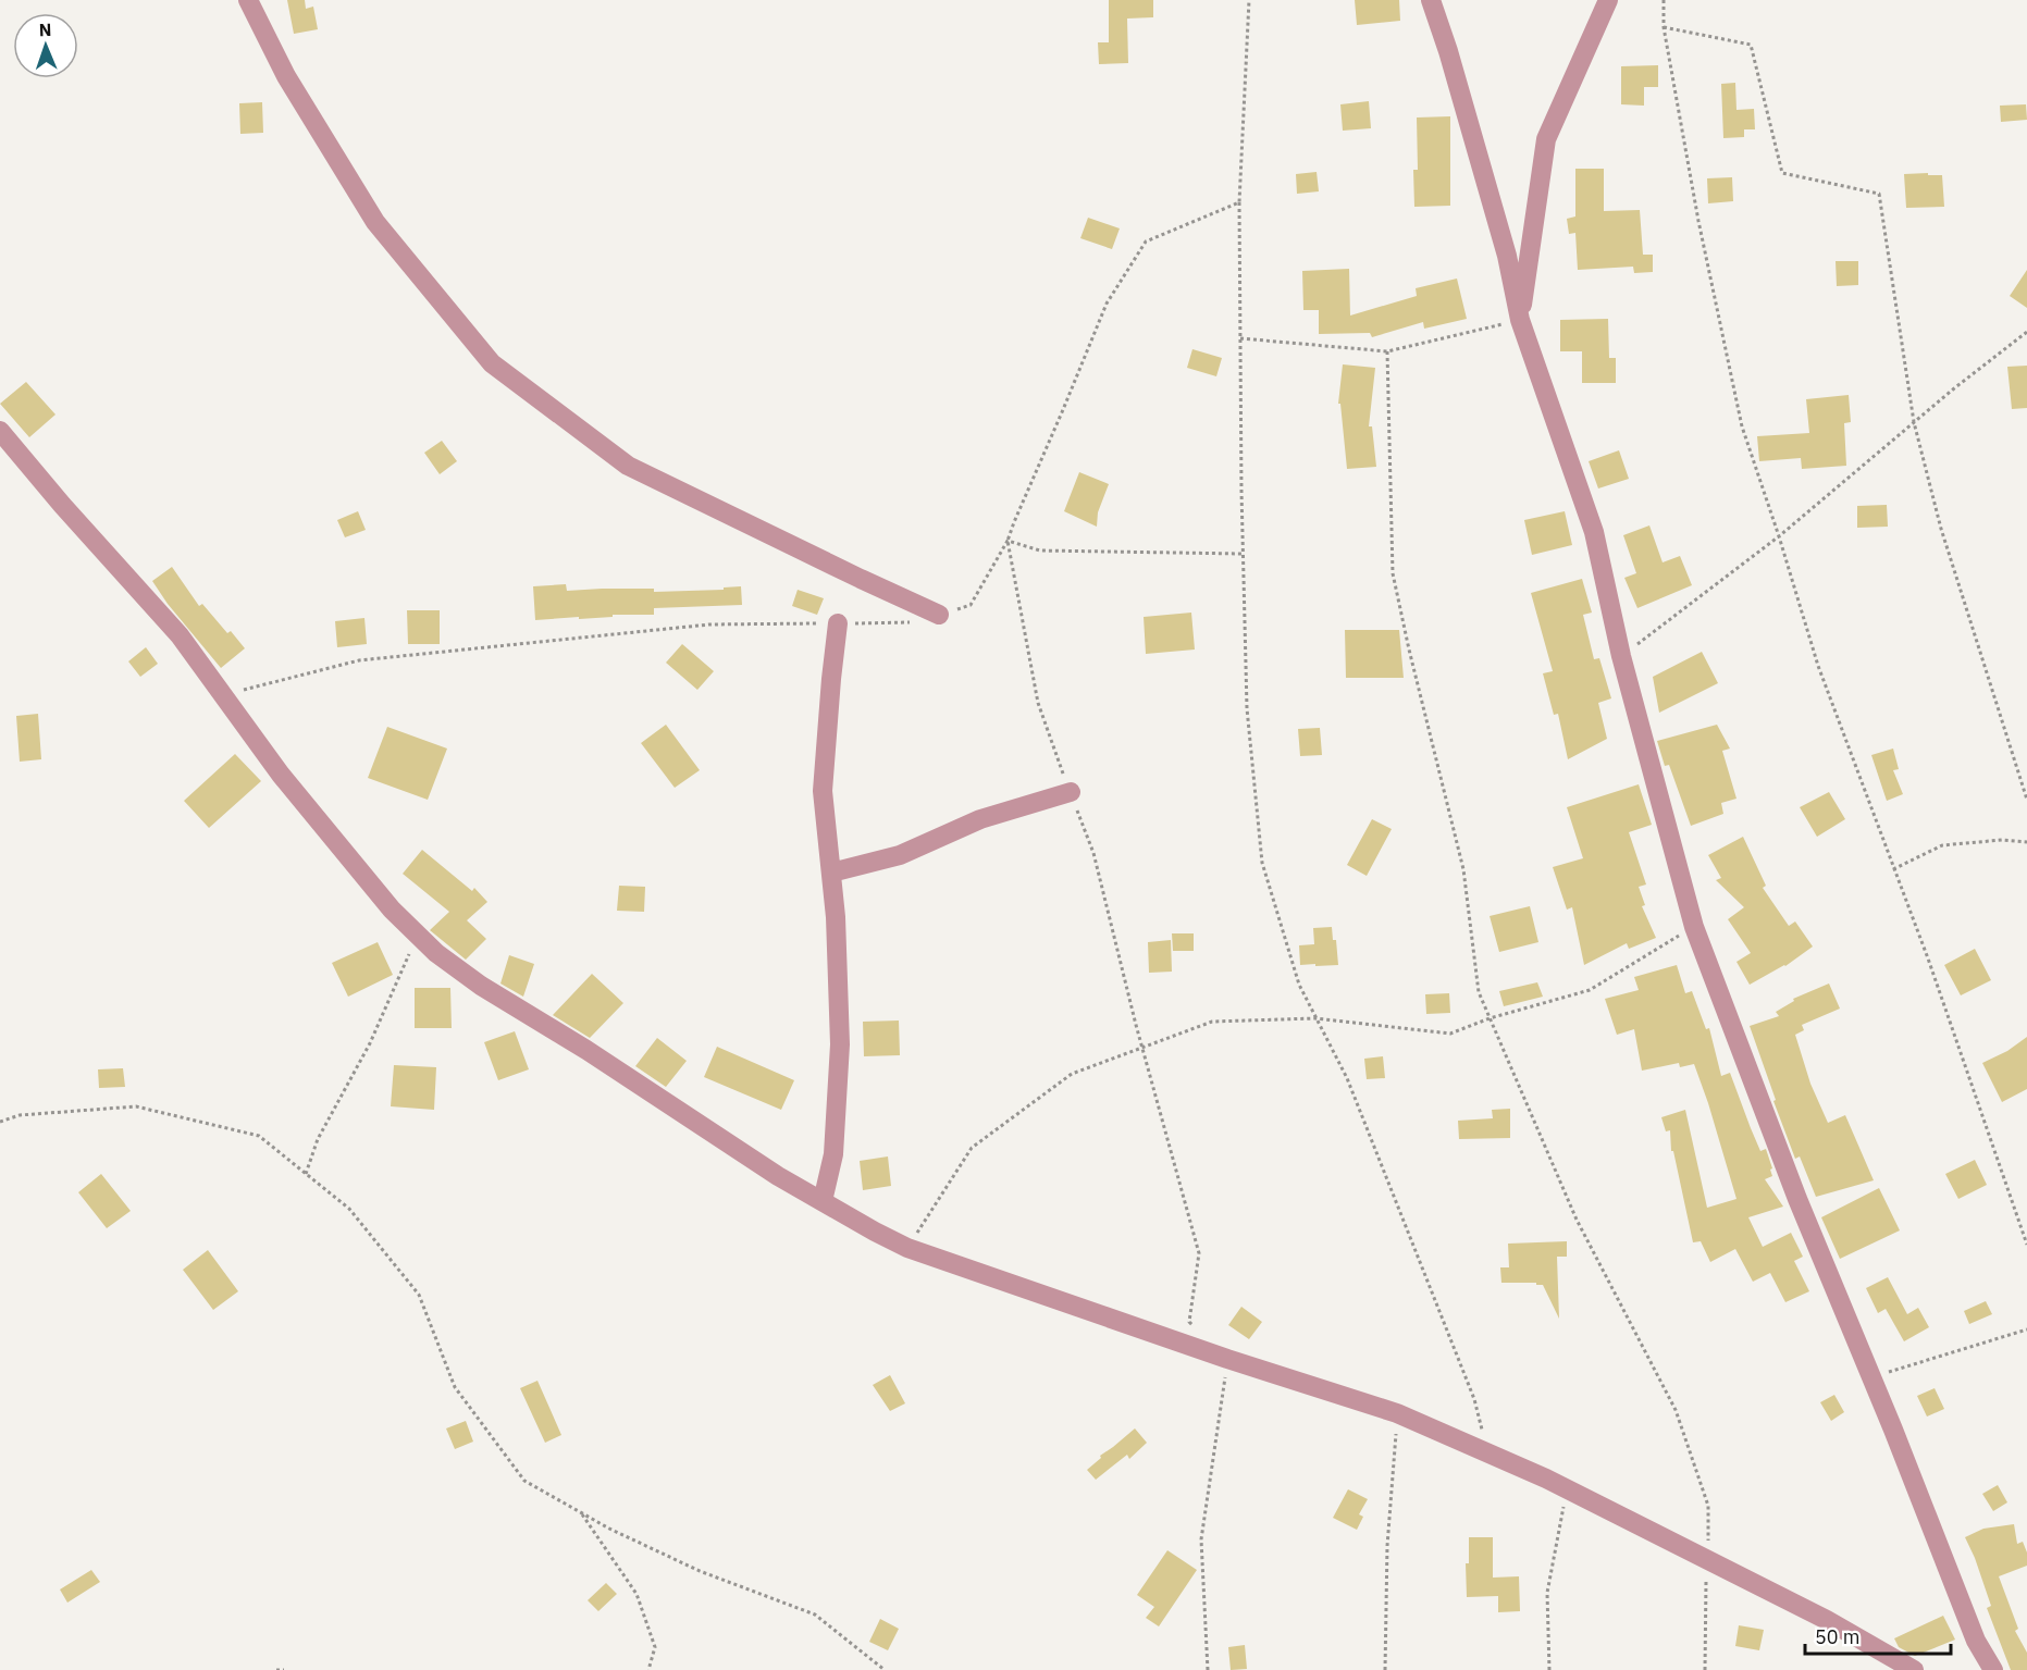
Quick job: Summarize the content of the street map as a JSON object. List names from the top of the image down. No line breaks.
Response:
{"scale_bar":"50 m","north":"top"}
